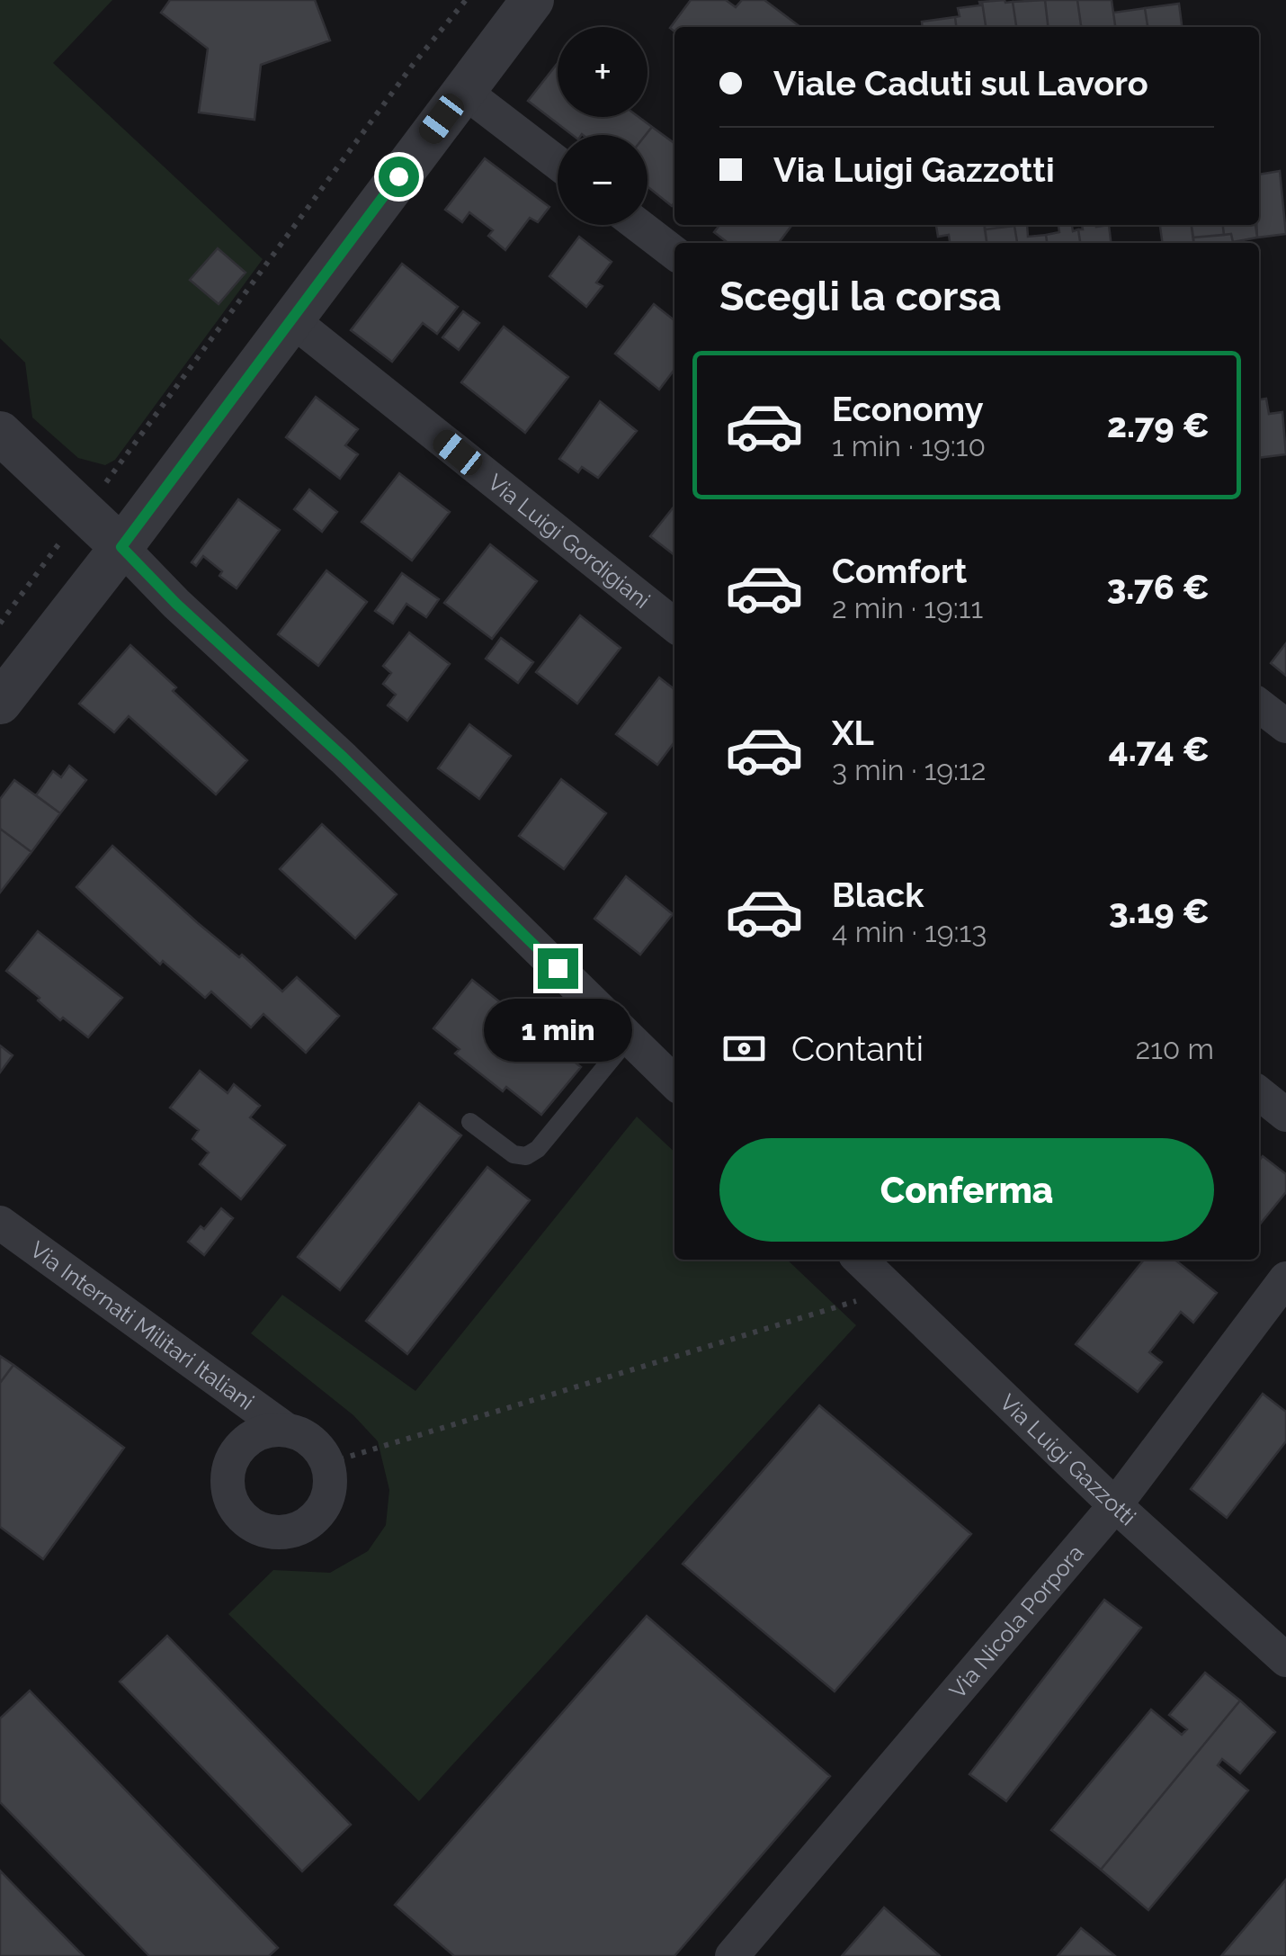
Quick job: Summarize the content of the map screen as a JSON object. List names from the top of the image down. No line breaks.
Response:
{"streets":{"street":["Via Luigi Gordigiani","Via Internati Militari Italiani","Via Luigi Gazzotti","Via Nicola Porpora"]},"crossings":[["Via Luigi Gazzotti","Via Nicola Porpora"]],"page":{"map_buttons":["+","−"],"banner":["Viale Caduti sul Lavoro","Via Luigi Gazzotti"],"heading":"Scegli la corsa","list":[{"name":"Economy","note":"1 min · 19:10","value":"2.79 €"},{"name":"Comfort","note":"2 min · 19:11","value":"3.76 €"},{"name":"XL","note":"3 min · 19:12","value":"4.74 €"},{"name":"Black","note":"4 min · 19:13","value":"3.19 €"}],"bubble":"1 min","pay":["Contanti","210 m"],"buttons":"Conferma"}}
